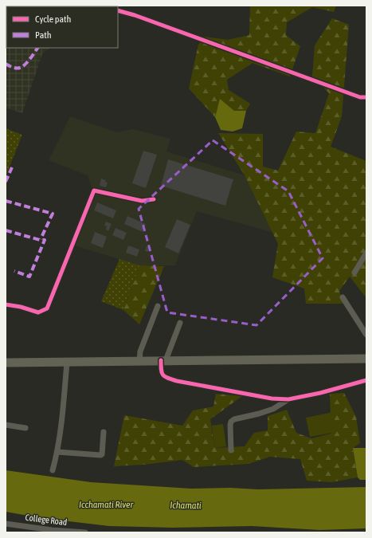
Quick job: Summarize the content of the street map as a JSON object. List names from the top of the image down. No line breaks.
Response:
{"streets":{"street":["College Road"]},"water":["Icchamati River","Ichamati"],"legend":["Cycle path","Path"]}
